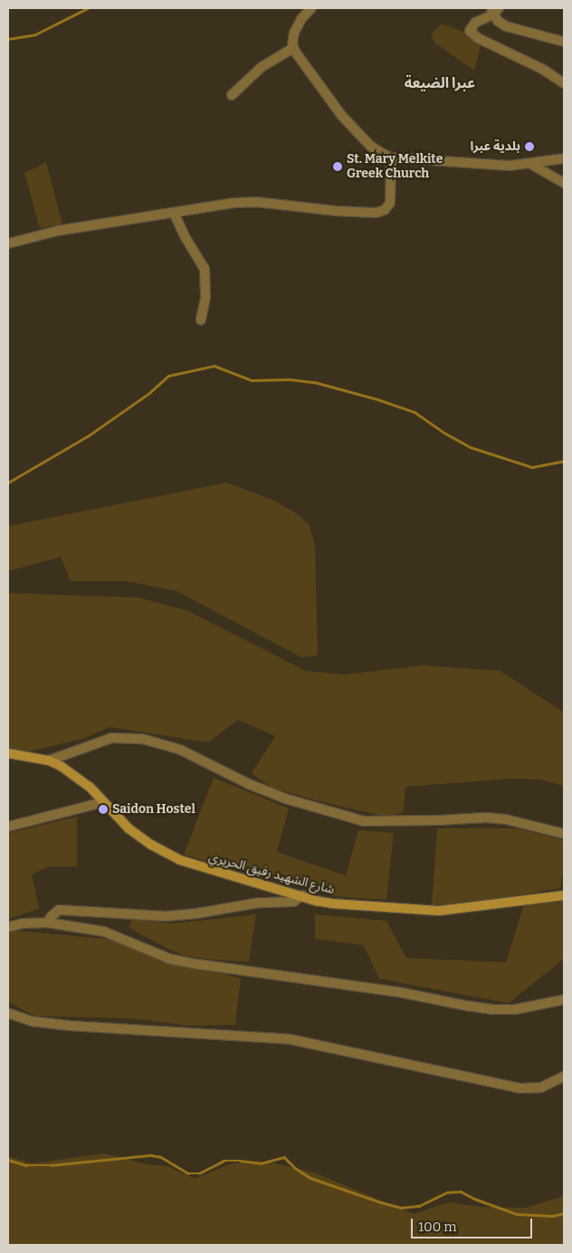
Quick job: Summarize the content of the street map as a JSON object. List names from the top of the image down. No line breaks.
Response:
{"streets":{"street":["شارع الشهيد رفيق الحريري"]},"districts":["عبرا الضيعة"],"places":["بلدية عبرا","St. Mary Melkite Greek Church","Saidon Hostel"],"scale_bar":"100 m"}
